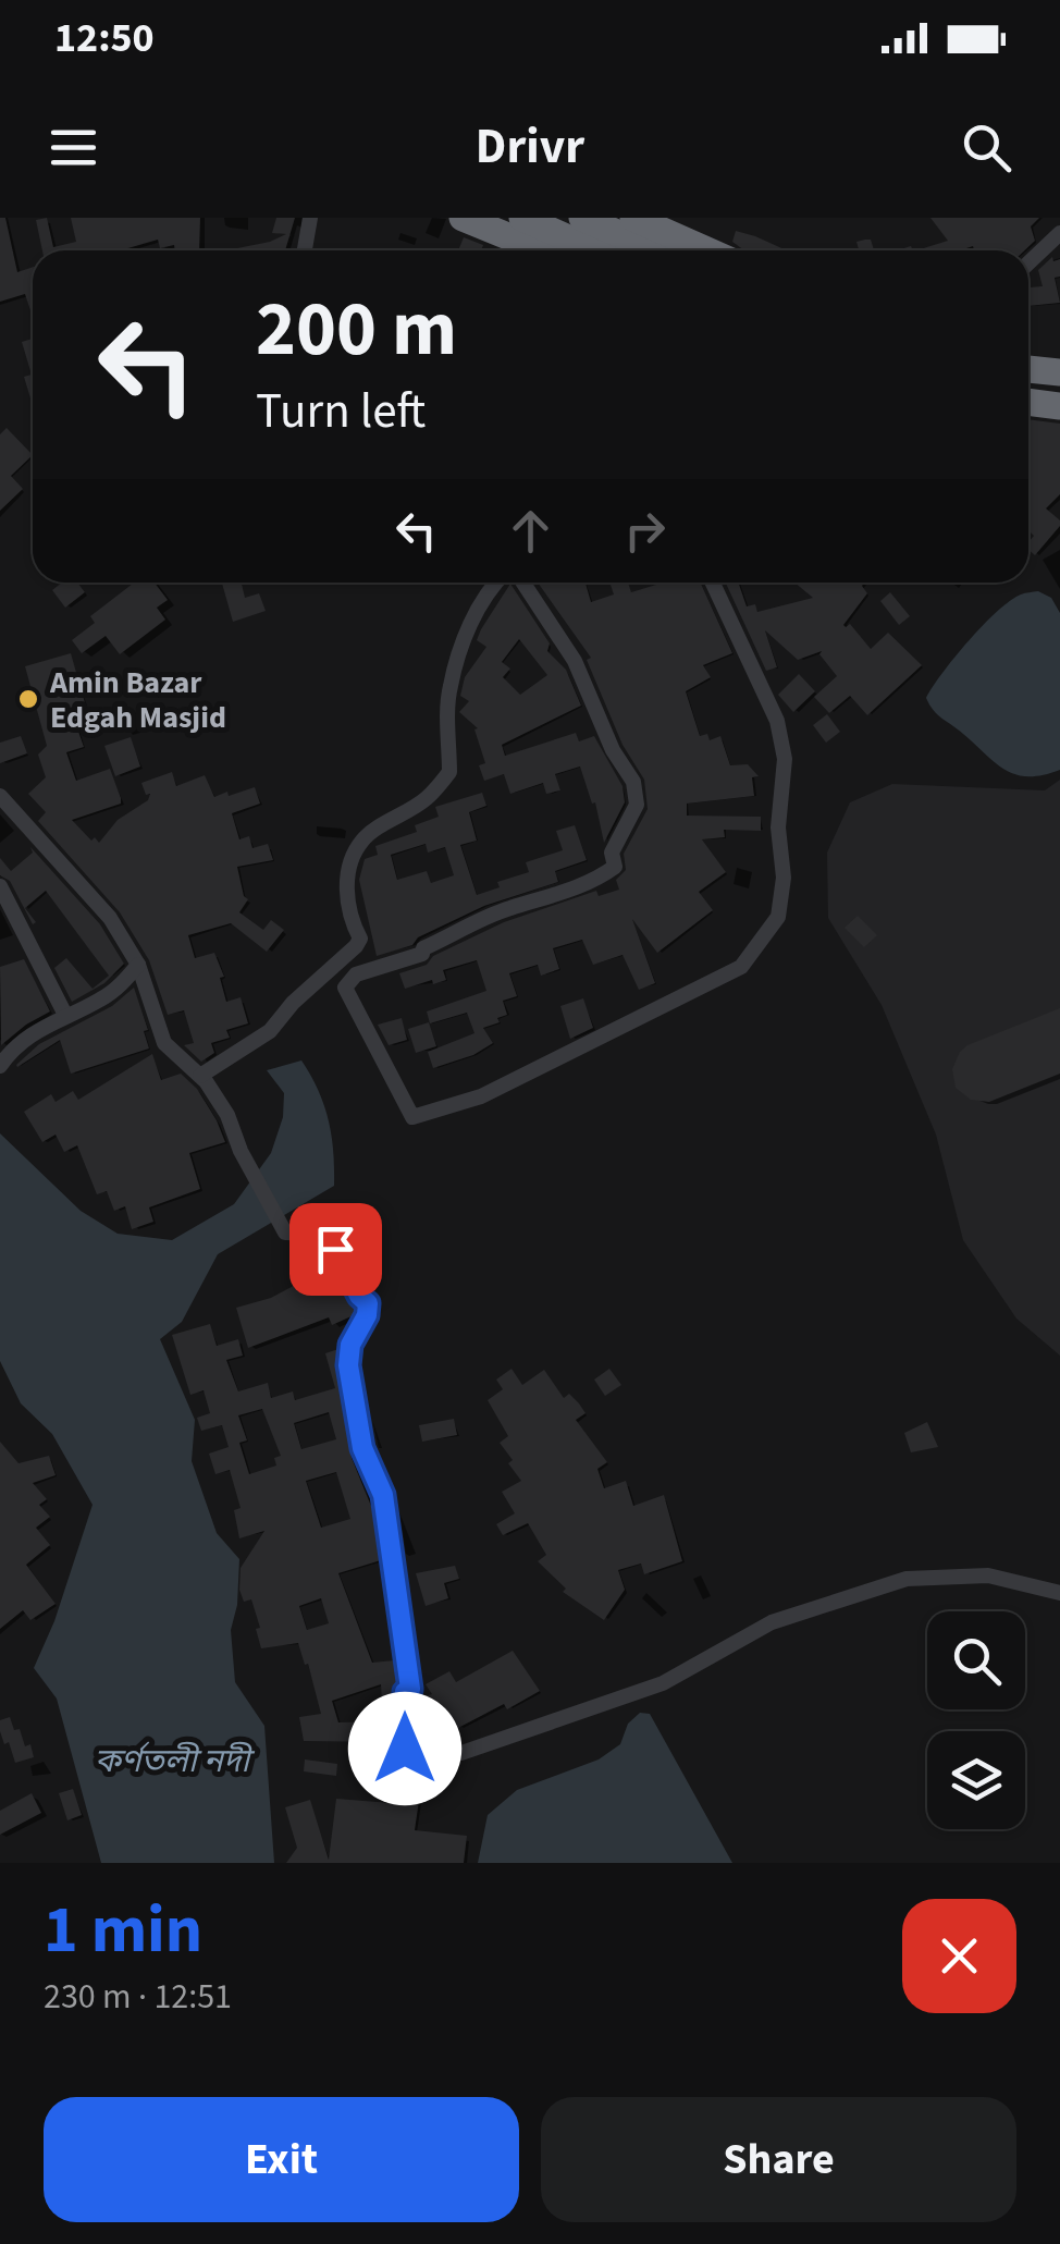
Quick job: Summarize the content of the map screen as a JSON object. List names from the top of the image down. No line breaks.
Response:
{"water":["কর্ণতলী নদী"],"places":["Amin Bazar Edgah Masjid"],"page":{"status":"12:50","header":"Drivr","turn":["200 m","Turn left"],"heading":["1 min","230 m · 12:51"],"buttons":["Exit","Share"]}}
